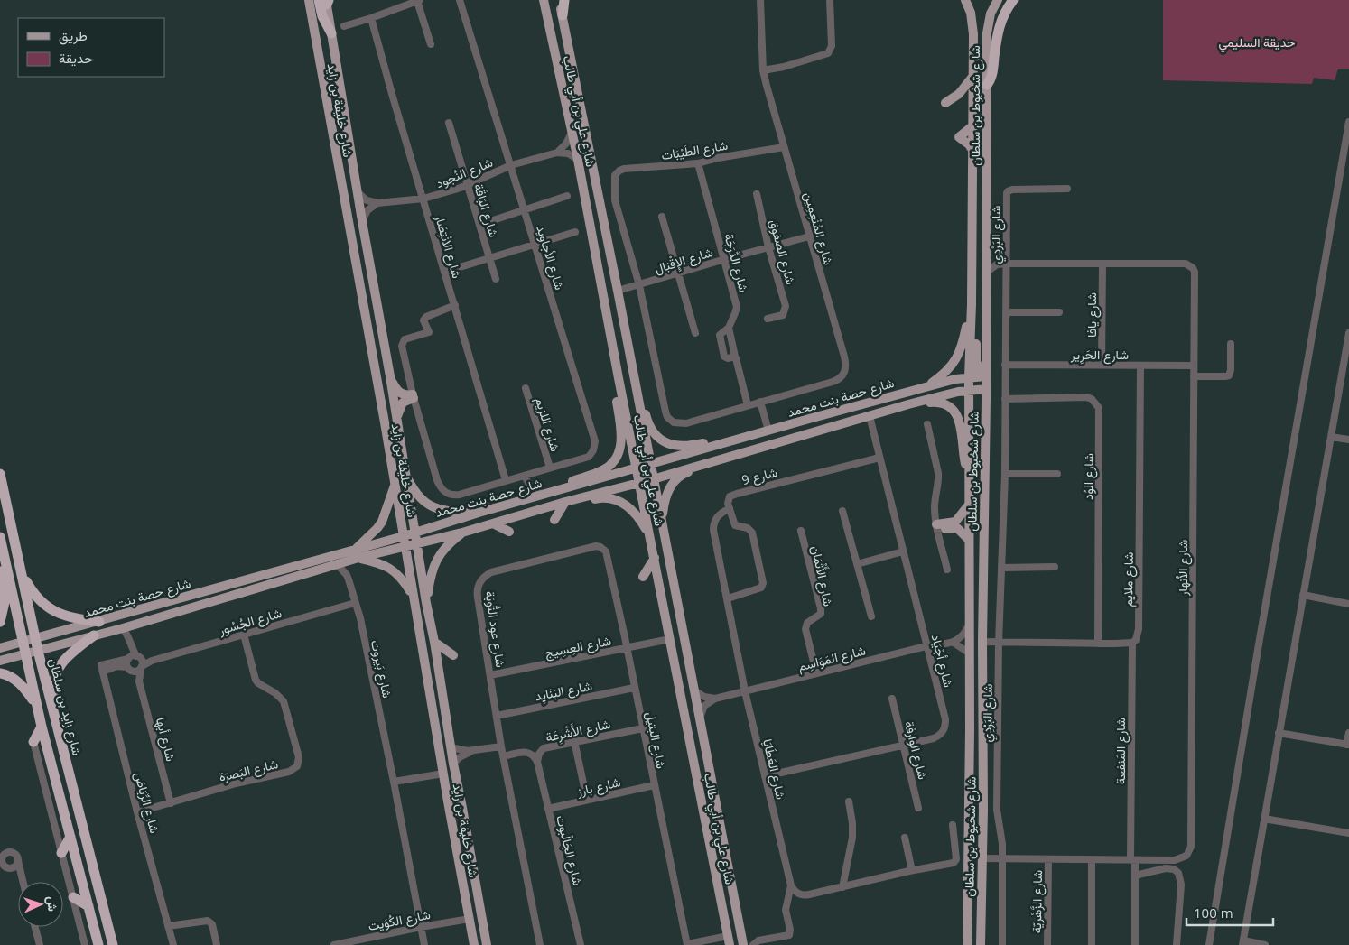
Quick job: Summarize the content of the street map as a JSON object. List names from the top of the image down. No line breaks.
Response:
{"streets":{"highway":["شارع زايد بن سلطان"],"main road":["شارع شخبوط بن سلطان","شارع خليفة بن زايد","شارع علي بن أبي طالب","شارع حصة بنت محمد"],"street":["شارع الطَيْبَات","شارع النُجود","شارع البَاقَة","شارع المُنْعِمِين","شارع البَرْدِي","شارع الانْتِصَار","شارع الصفوق","شارع الأجاويد","شارع الإِقْبَال","شارع الدَّرَجَة","شارع يافا","شارع الحَرِير","شارع اللزيم","شارع 9","شارع الوُد","شارع الأنهار","شارع الأَثْمَان","شارع ملايم","شارع الجُسُور","شارع عود التُّوبَة","شارع العِسِيج","شارع المَوَاسِم","شارع أجْيَاد","شارع بَيروت","شارع البَنَايِد","شارع الأَشْرِعَة","شارع أبها","شارع البتيل","شارع الوارفة","شارع المَنفعة","شارع العَطَايَا","شارع البَصرَة","شارع بارز","شارع الرِّيَاض","شارع الجَالْبوت","شارع الزَّهْريّة","شارع الكُوَيت"]},"crossings":[["شارع شخبوط بن سلطان","شارع حصة بنت محمد"],["شارع شخبوط بن سلطان","شارع الأنهار"],["شارع خليفة بن زايد","شارع حصة بنت محمد"],["شارع خليفة بن زايد","شارع الكُوَيت"],["شارع علي بن أبي طالب","شارع الإِقْبَال"],["شارع علي بن أبي طالب","شارع حصة بنت محمد"],["شارع علي بن أبي طالب","شارع العِسِيج"],["شارع الطَيْبَات","شارع المُنْعِمِين"],["شارع الطَيْبَات","شارع الدَّرَجَة"],["شارع النُجود","شارع البَاقَة"],["شارع النُجود","شارع الانْتِصَار"],["شارع النُجود","شارع الأجاويد"],["شارع المُنْعِمِين","شارع الإِقْبَال"],["شارع البَرْدِي","شارع الحَرِير"],["شارع البَرْدِي","شارع الوُد"],["شارع البَرْدِي","شارع الأنهار"],["شارع الانْتِصَار","شارع الأجاويد"],["شارع الصفوق","شارع الإِقْبَال"],["شارع الأجاويد","شارع اللزيم"],["شارع الإِقْبَال","شارع الدَّرَجَة"],["شارع يافا","شارع الحَرِير"],["شارع يافا","شارع الأنهار"],["شارع الحَرِير","شارع الأنهار"],["شارع الحَرِير","شارع ملايم"],["شارع حصة بنت محمد","شارع أجْيَاد"],["شارع حصة بنت محمد","شارع بَيروت"],["شارع حصة بنت محمد","شارع زايد بن سلطان"],["شارع 9","شارع أجْيَاد"],["شارع 9","شارع العَطَايَا"],["شارع الأنهار","شارع المَنفعة"],["شارع الأنهار","شارع الزَّهْريّة"],["شارع الأَثْمَان","شارع المَوَاسِم"],["شارع ملايم","شارع المَنفعة"],["شارع الجُسُور","شارع بَيروت"],["شارع الجُسُور","شارع أبها"],["شارع الجُسُور","شارع البَصرَة"],["شارع الجُسُور","شارع الرِّيَاض"],["شارع عود التُّوبَة","شارع العِسِيج"],["شارع عود التُّوبَة","شارع البَنَايِد"],["شارع عود التُّوبَة","شارع الأَشْرِعَة"],["شارع عود التُّوبَة","شارع البتيل"],["شارع العِسِيج","شارع البتيل"],["شارع المَوَاسِم","شارع أجْيَاد"],["شارع المَوَاسِم","شارع العَطَايَا"],["شارع أجْيَاد","شارع الوارفة"],["شارع أجْيَاد","شارع العَطَايَا"],["شارع بَيروت","شارع الكُوَيت"],["شارع البَنَايِد","شارع البتيل"],["شارع الأَشْرِعَة","شارع البتيل"],["شارع الأَشْرِعَة","شارع الجَالْبوت"],["شارع أبها","شارع البَصرَة"],["شارع البتيل","شارع بارز"],["شارع البَصرَة","شارع الرِّيَاض"],["شارع بارز","شارع الجَالْبوت"]],"parks":["حديقة السليمي"],"legend":["طريق","حديقة"],"scale_bar":"100 m","north":"right"}
